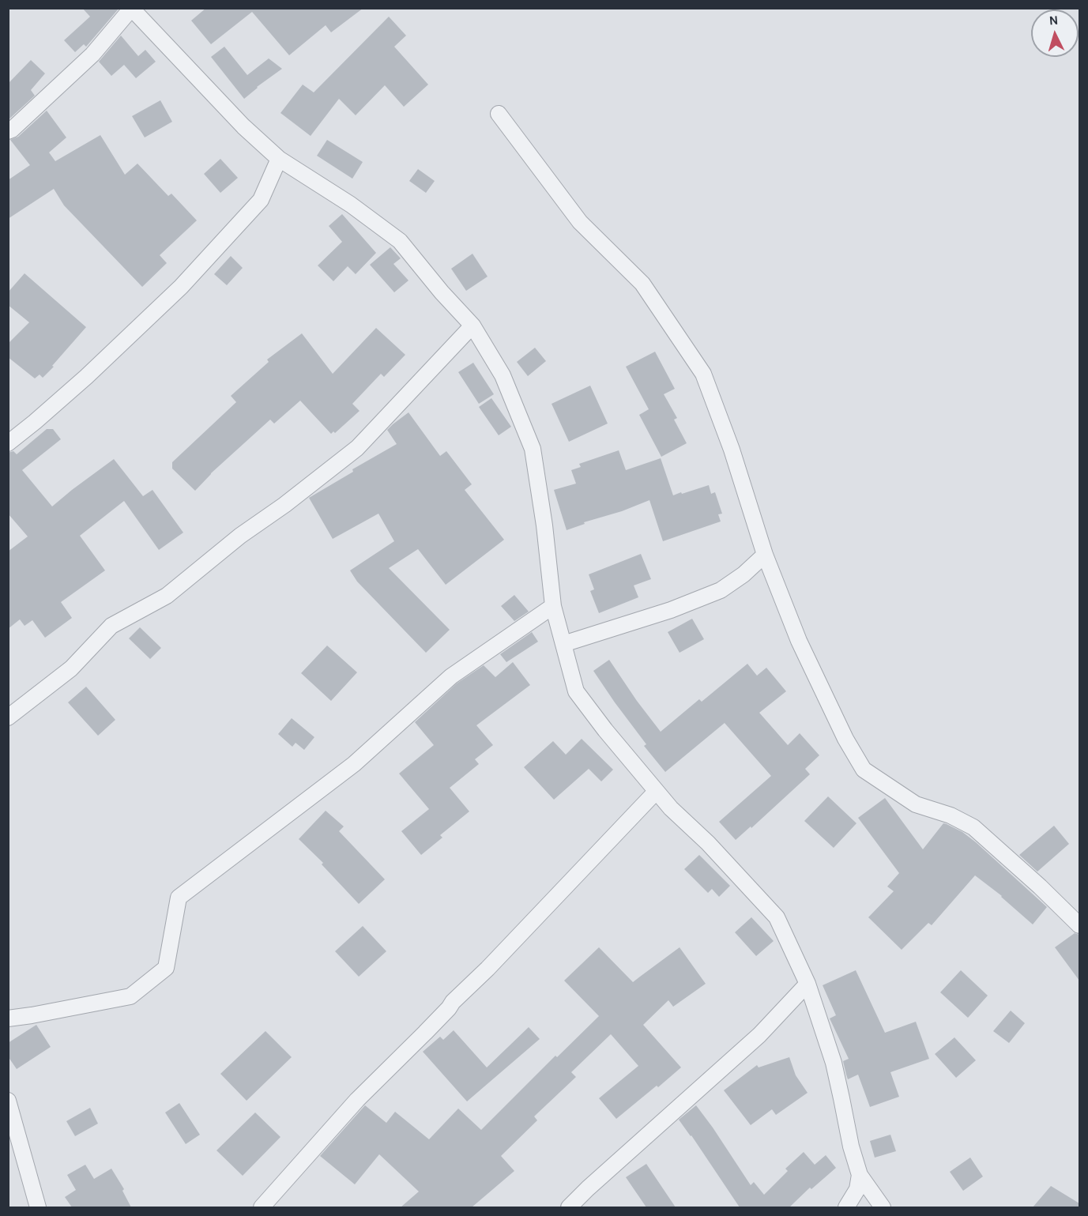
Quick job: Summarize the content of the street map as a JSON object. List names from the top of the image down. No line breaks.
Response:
{"north":"top"}
